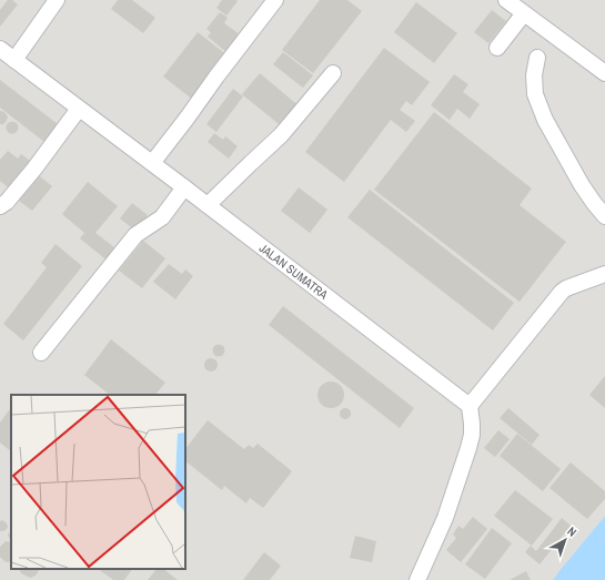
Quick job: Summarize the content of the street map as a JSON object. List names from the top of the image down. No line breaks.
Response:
{"streets":{"lane":["JALAN SUMATRA"]},"north":"top right"}
